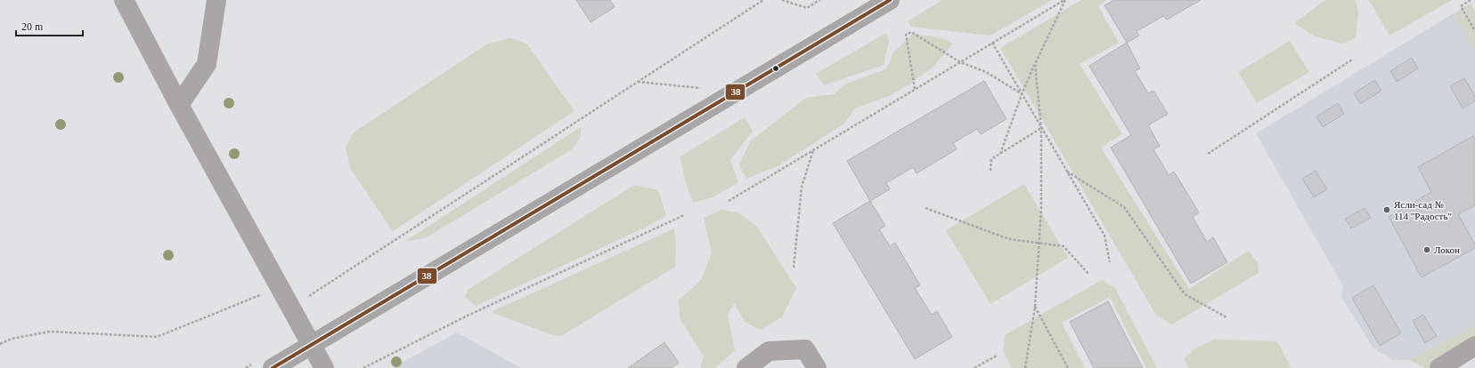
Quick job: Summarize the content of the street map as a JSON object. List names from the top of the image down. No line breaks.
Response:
{"places":["Ясли-сад № 114 \"Радость\"","Локон"],"lines":["transit line 38"],"scale_bar":"20 m"}
